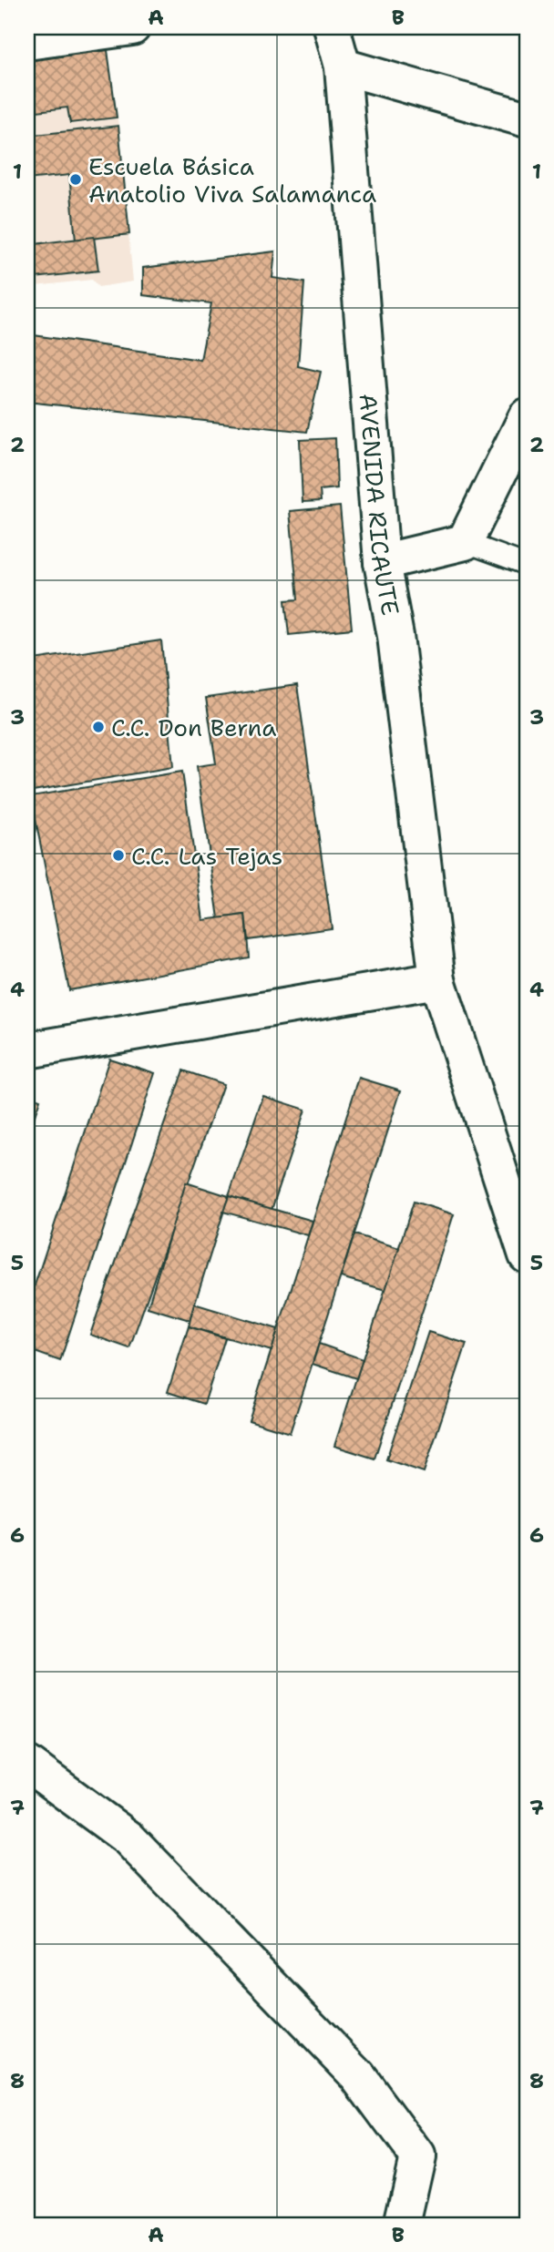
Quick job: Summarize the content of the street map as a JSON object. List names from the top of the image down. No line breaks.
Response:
{"streets":{"street":["AVENIDA RICAUTE"]},"places":["Escuela Básica Anatolio Viva Salamanca","C.C. Don Berna","C.C. Las Tejas"],"grid":{"columns":["A","B"],"rows":["1","2","3","4","5","6","7","8"]}}
